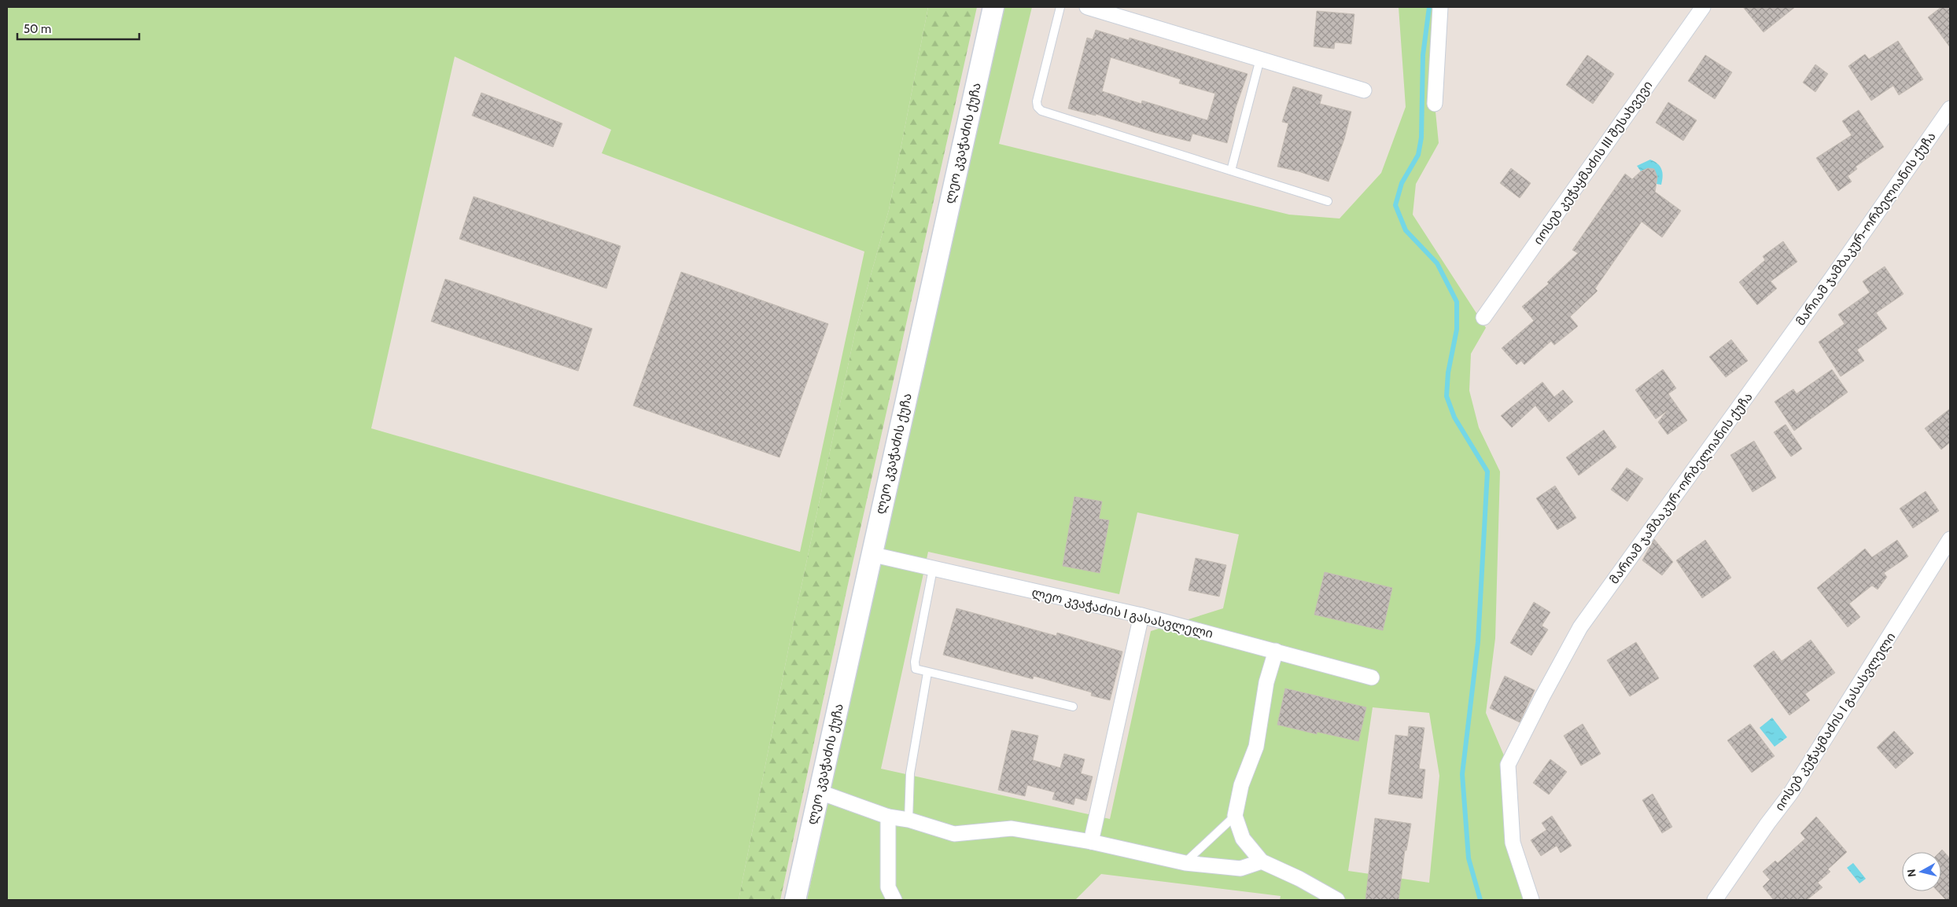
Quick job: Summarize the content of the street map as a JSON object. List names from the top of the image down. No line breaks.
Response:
{"streets":{"main road":["ლეო კვაჭაძის ქუჩა"],"street":["იოსებ კეჭაყმაძის III შესახვევი","მარიამ ჯამბაკურ-ორბელიანის ქუჩა","ლეო კვაჭაძის I გასასვლელი","იოსებ კეჭაყმაძის I გასასვლელი"]},"crossings":[["ლეო კვაჭაძის ქუჩა","ლეო კვაჭაძის I გასასვლელი"]],"scale_bar":"50 m","north":"left"}
